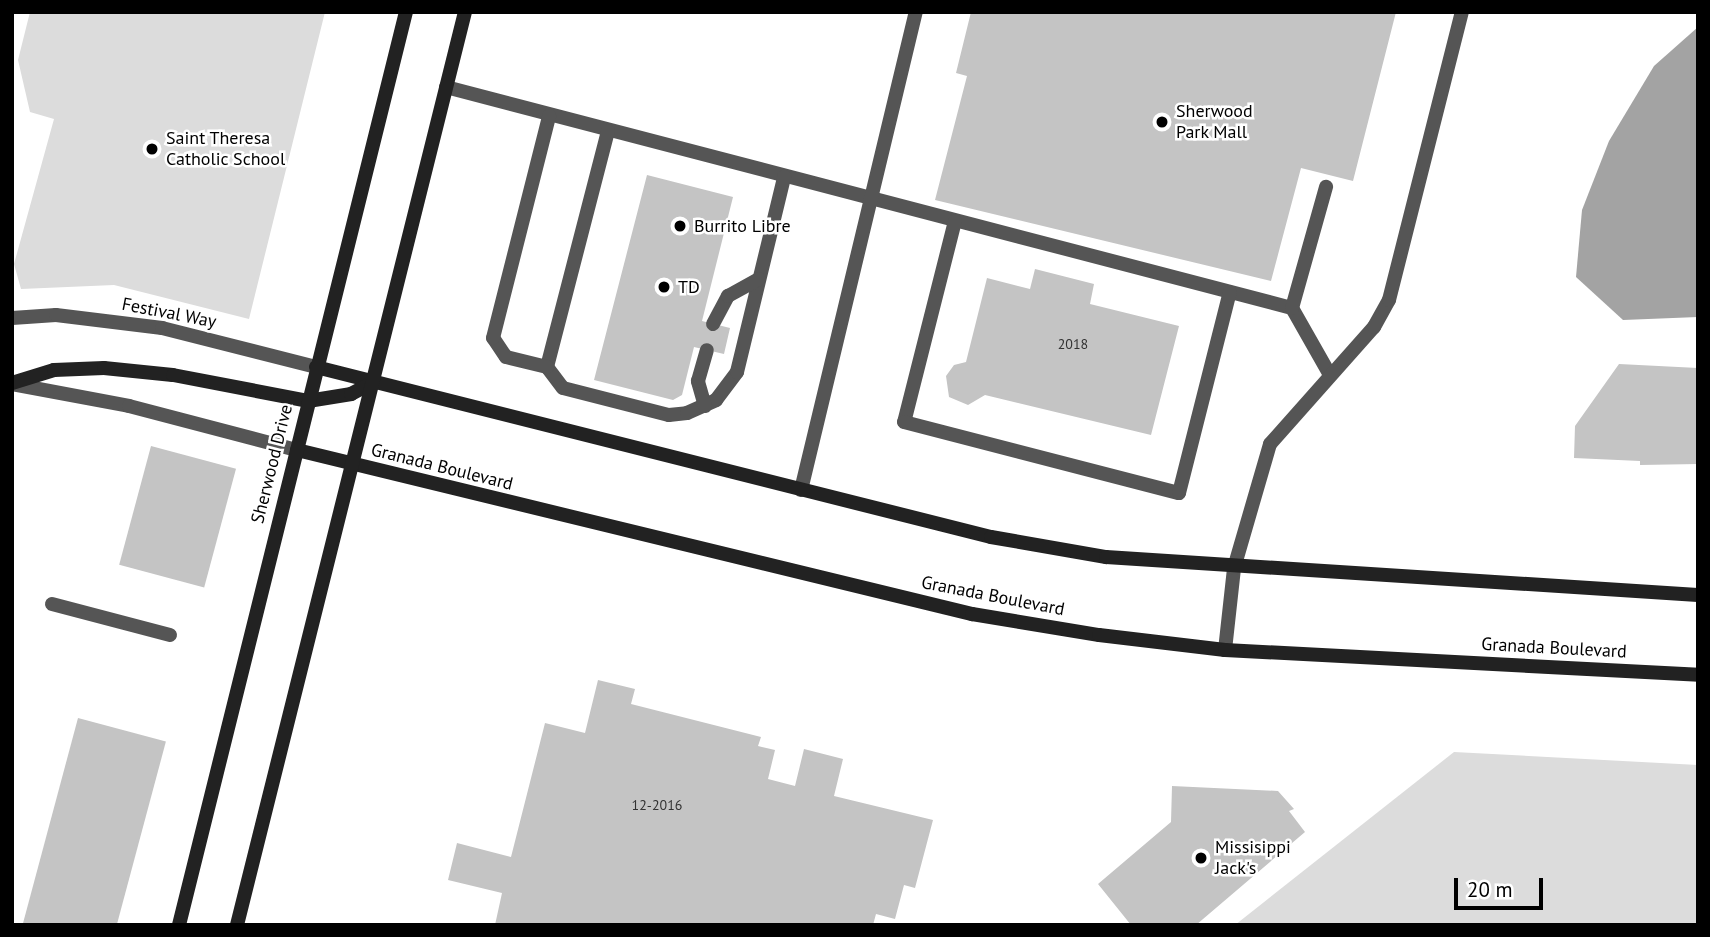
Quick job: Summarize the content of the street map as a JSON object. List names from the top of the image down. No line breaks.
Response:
{"streets":{"main road":["Sherwood Drive","Granada Boulevard"],"street":["Festival Way"]},"crossings":[["Festival Way","Sherwood Drive"],["Sherwood Drive","Granada Boulevard"]],"places":["Sherwood Park Mall","Saint Theresa Catholic School","Burrito Libre","TD","Missisippi Jack's"],"house_numbers":["2018","12-2016"],"scale_bar":"20 m"}
